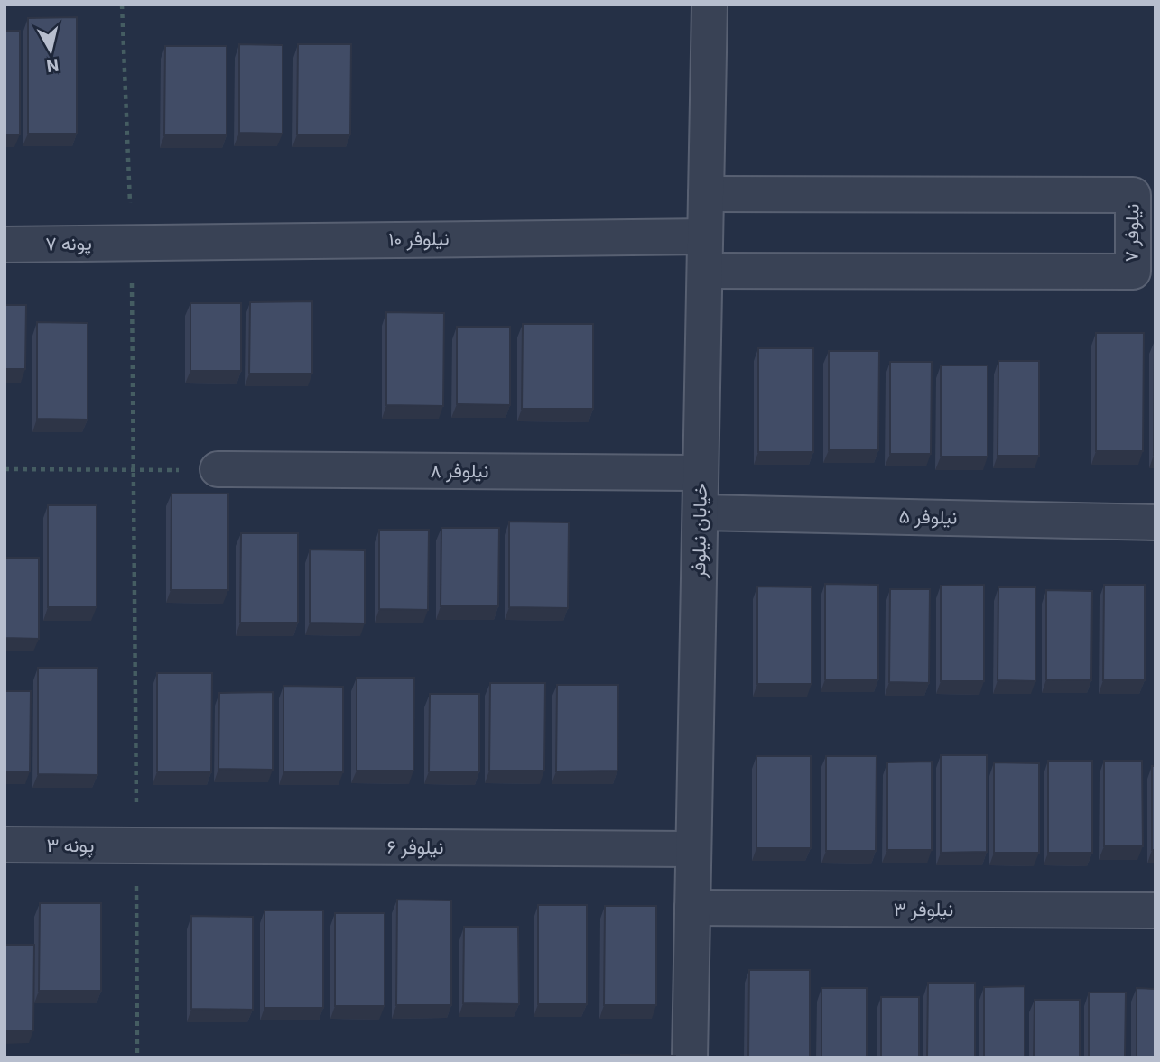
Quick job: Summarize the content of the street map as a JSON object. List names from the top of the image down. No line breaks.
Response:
{"streets":{"street":["نیلوفر ۷","نیلوفر ۱۰","پونه ۷","نیلوفر ۸","نیلوفر ۵","خیابان نیلوفر","پونه ۳","نیلوفر ۶","نیلوفر ۳"]},"crossings":[["نیلوفر ۷","خیابان نیلوفر"],["نیلوفر ۱۰","پونه ۷"],["نیلوفر ۱۰","خیابان نیلوفر"],["نیلوفر ۸","خیابان نیلوفر"],["نیلوفر ۵","خیابان نیلوفر"],["خیابان نیلوفر","نیلوفر ۶"],["خیابان نیلوفر","نیلوفر ۳"],["پونه ۳","نیلوفر ۶"]],"north":"bottom"}
